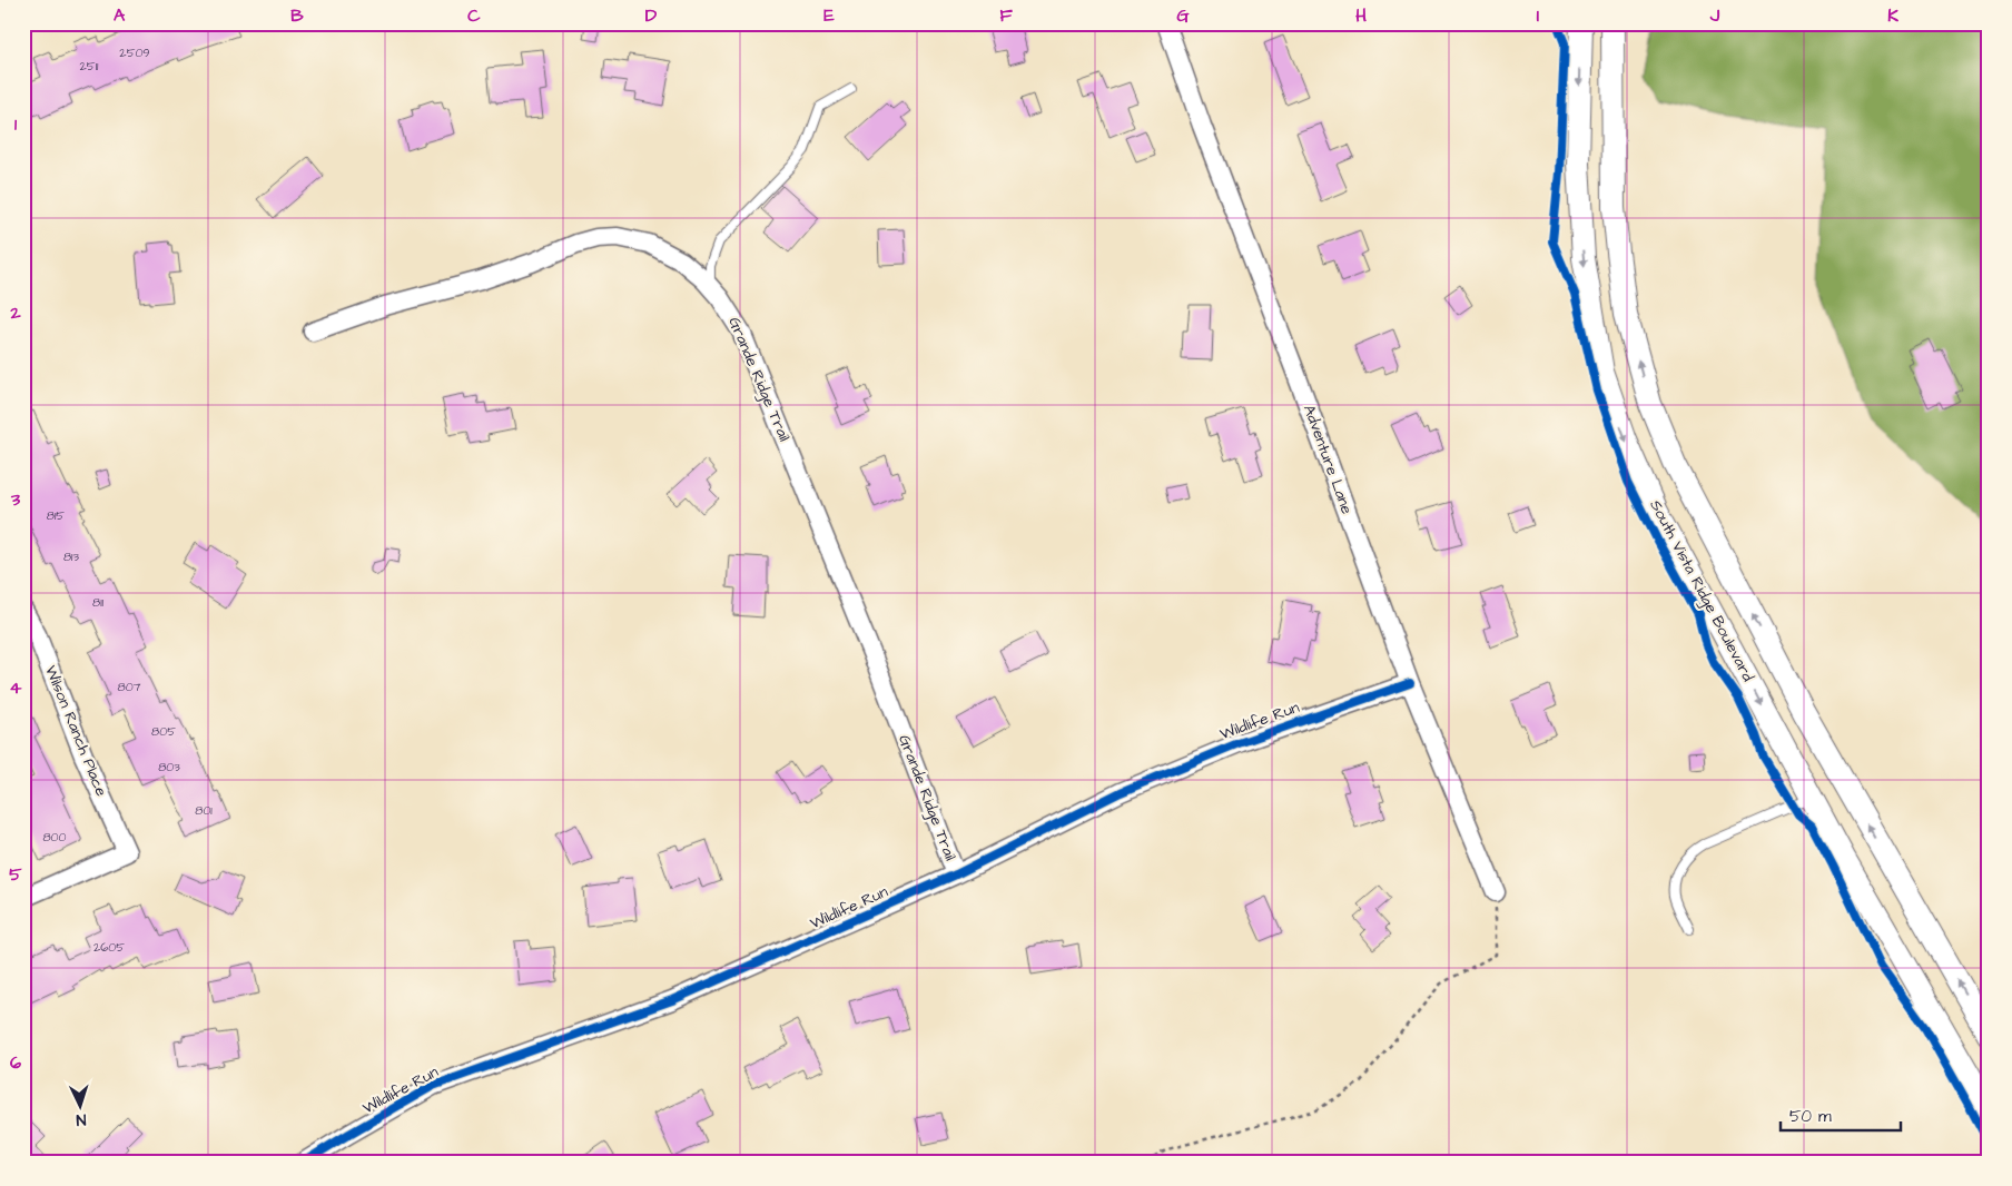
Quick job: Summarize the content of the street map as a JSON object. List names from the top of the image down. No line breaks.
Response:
{"streets":{"street":["Grande Ridge Trail","Adventure Lane","South Vista Ridge Boulevard","Wildlife Run","Wilson Ranch Place"]},"crossings":[["Grande Ridge Trail","Wildlife Run"],["Adventure Lane","Wildlife Run"]],"house_numbers":["2509","2511","815","813","811","807","805","803","801","800","2605"],"scale_bar":"50 m","north":"bottom","grid":{"columns":["A","B","C","D","E","F","G","H","I","J","K"],"rows":["1","2","3","4","5","6"]}}
